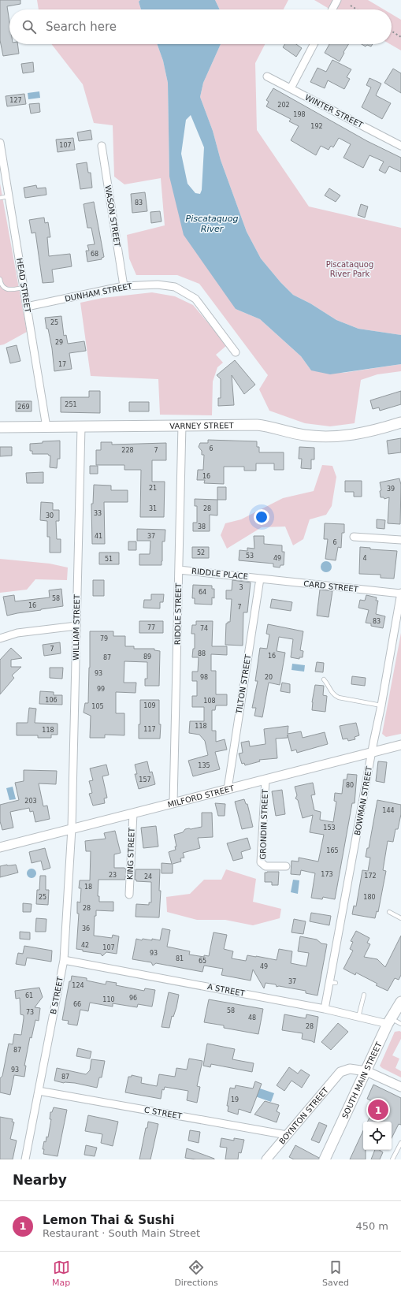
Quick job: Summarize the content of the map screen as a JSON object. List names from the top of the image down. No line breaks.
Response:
{"streets":{"main road":["VARNEY STREET","SOUTH MAIN STREET"],"street":["WINTER STREET","WASON STREET","HEAD STREET","DUNHAM STREET","RIDDLE PLACE","CARD STREET","RIDDLE STREET","WILLIAM STREET","TILTON STREET","MILFORD STREET","BOWMAN STREET","GRONDIN STREET","KING STREET","A STREET","B STREET","C STREET","BOYNTON STREET"]},"crossings":[["WASON STREET","DUNHAM STREET"],["HEAD STREET","DUNHAM STREET"],["HEAD STREET","VARNEY STREET"],["VARNEY STREET","RIDDLE STREET"],["VARNEY STREET","WILLIAM STREET"],["RIDDLE PLACE","CARD STREET"],["RIDDLE PLACE","RIDDLE STREET"],["RIDDLE PLACE","TILTON STREET"],["CARD STREET","TILTON STREET"],["CARD STREET","BOWMAN STREET"],["RIDDLE STREET","MILFORD STREET"],["WILLIAM STREET","MILFORD STREET"],["WILLIAM STREET","B STREET"],["TILTON STREET","MILFORD STREET"],["MILFORD STREET","BOWMAN STREET"],["MILFORD STREET","GRONDIN STREET"],["MILFORD STREET","KING STREET"],["MILFORD STREET","B STREET"],["BOWMAN STREET","A STREET"],["A STREET","B STREET"],["A STREET","SOUTH MAIN STREET"],["B STREET","C STREET"],["SOUTH MAIN STREET","BOYNTON STREET"],["C STREET","BOYNTON STREET"]],"water":["Piscataquog River"],"parks":["Piscataquog River Park"],"house_numbers":["127","202","198","192","107","83","68","25","29","17","251","269","6","228","7","16","21","39","31","28","33","30","38","41","37","6","52","53","49","4","51","3","64","58","16","7","83","77","74","79","7","88","16","89","87","93","98","20","99","106","108","109","105","118","117","118","135","157","80","203","144","153","165","173","23","172","24","18","25","180","28","36","42","107","93","81","65","49","37","124","61","96","110","66","58","73","48","28","87","93","87","19"],"page":{"search":"Search here","pins":"1","heading":"Nearby","list":[{"mark":"1","name":"Lemon Thai & Sushi","note":"Restaurant · South Main Street","value":"450 m"}],"nav":["Map","Directions","Saved"]}}
